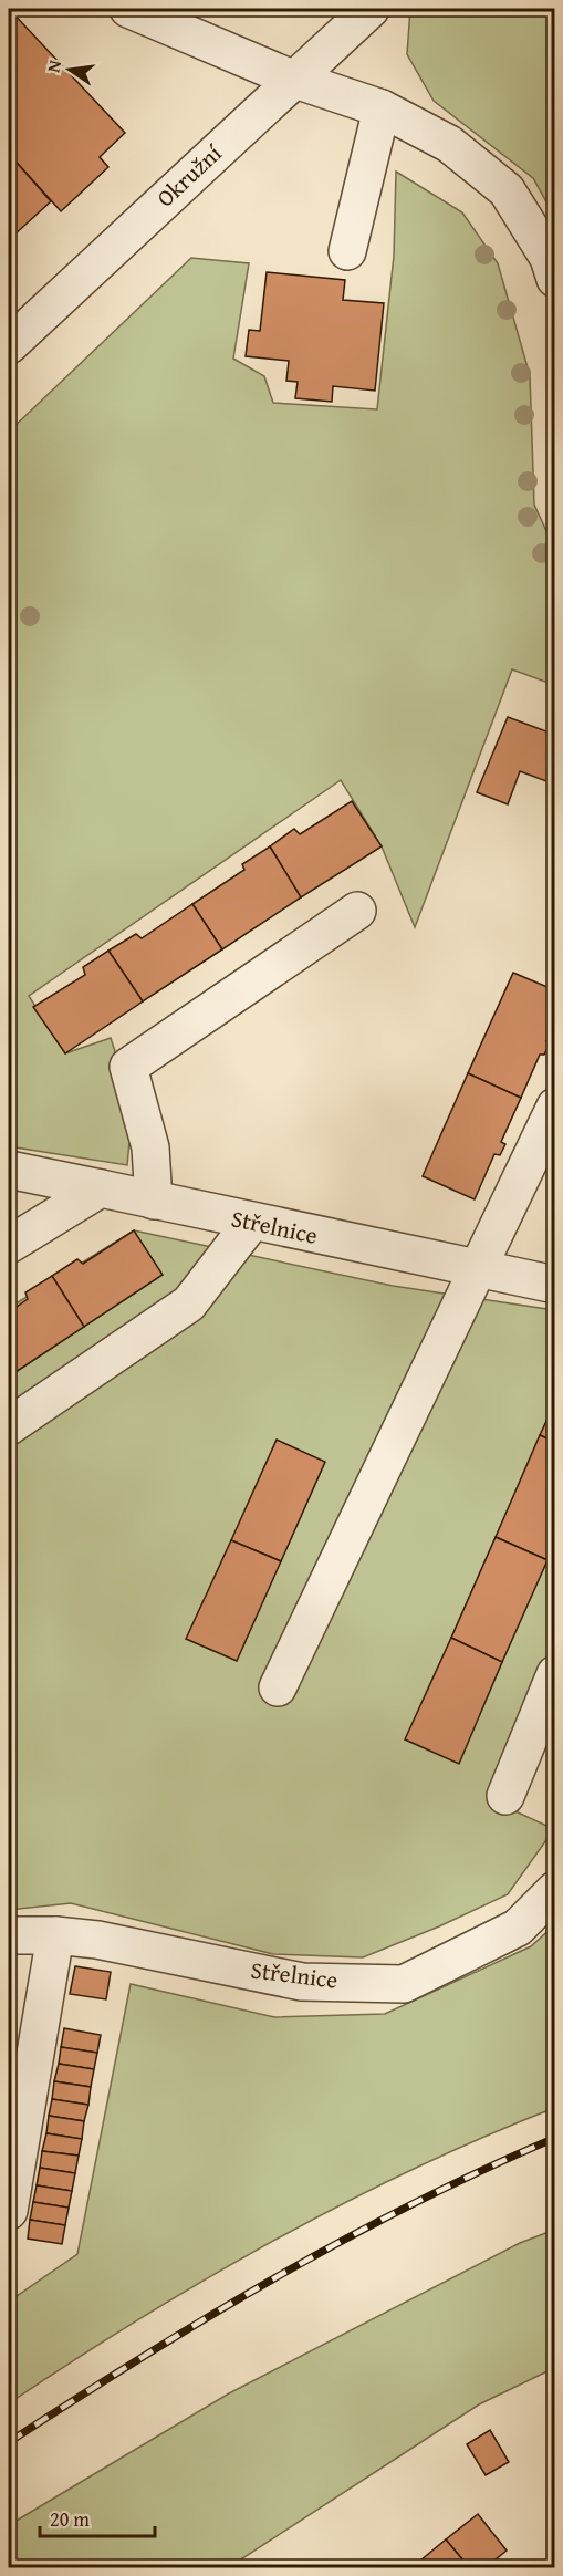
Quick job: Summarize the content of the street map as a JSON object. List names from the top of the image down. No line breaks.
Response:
{"streets":{"street":["Okružní","Střelnice"]},"scale_bar":"20 m","north":"left"}
